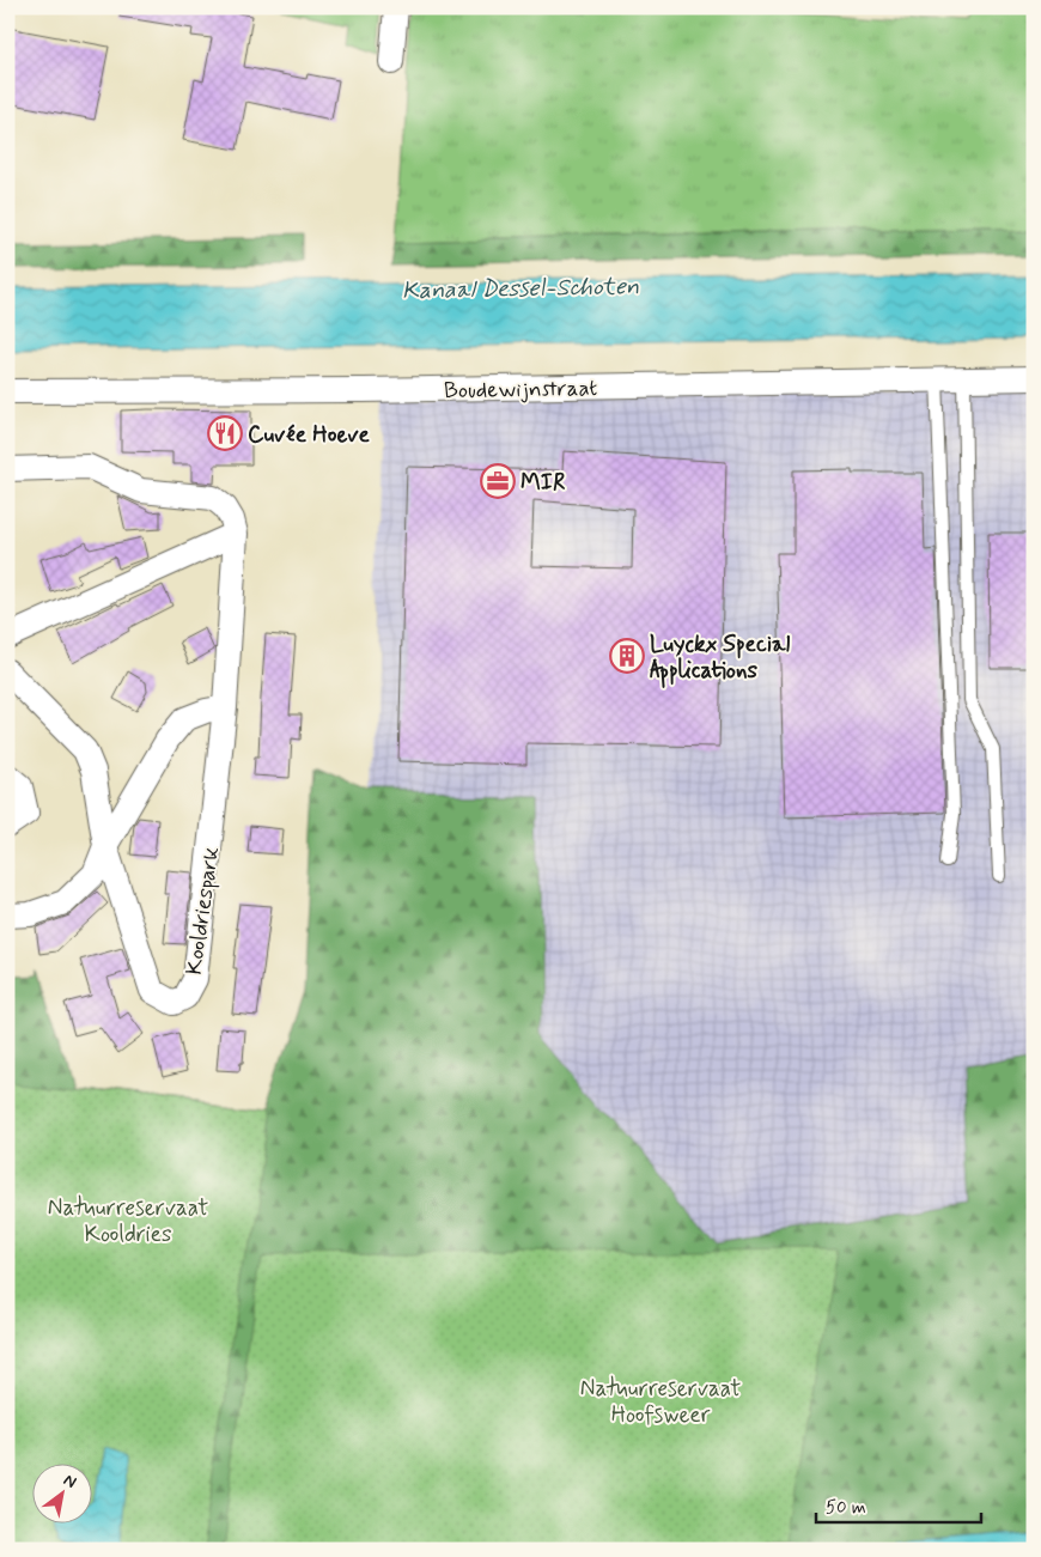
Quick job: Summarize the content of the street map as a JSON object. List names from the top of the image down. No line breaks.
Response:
{"streets":{"street":["Boudewijnstraat","Kooldriespark"]},"water":["Kanaal Dessel-Schoten"],"parks":["Natuurreservaat Kooldries","Natuurreservaat Hoofsweer"],"places":{"restaurant":["Cuvée Hoeve"],"office":["MIR"],"building":["Luyckx Special Applications"]},"scale_bar":"50 m","north":"top right"}
